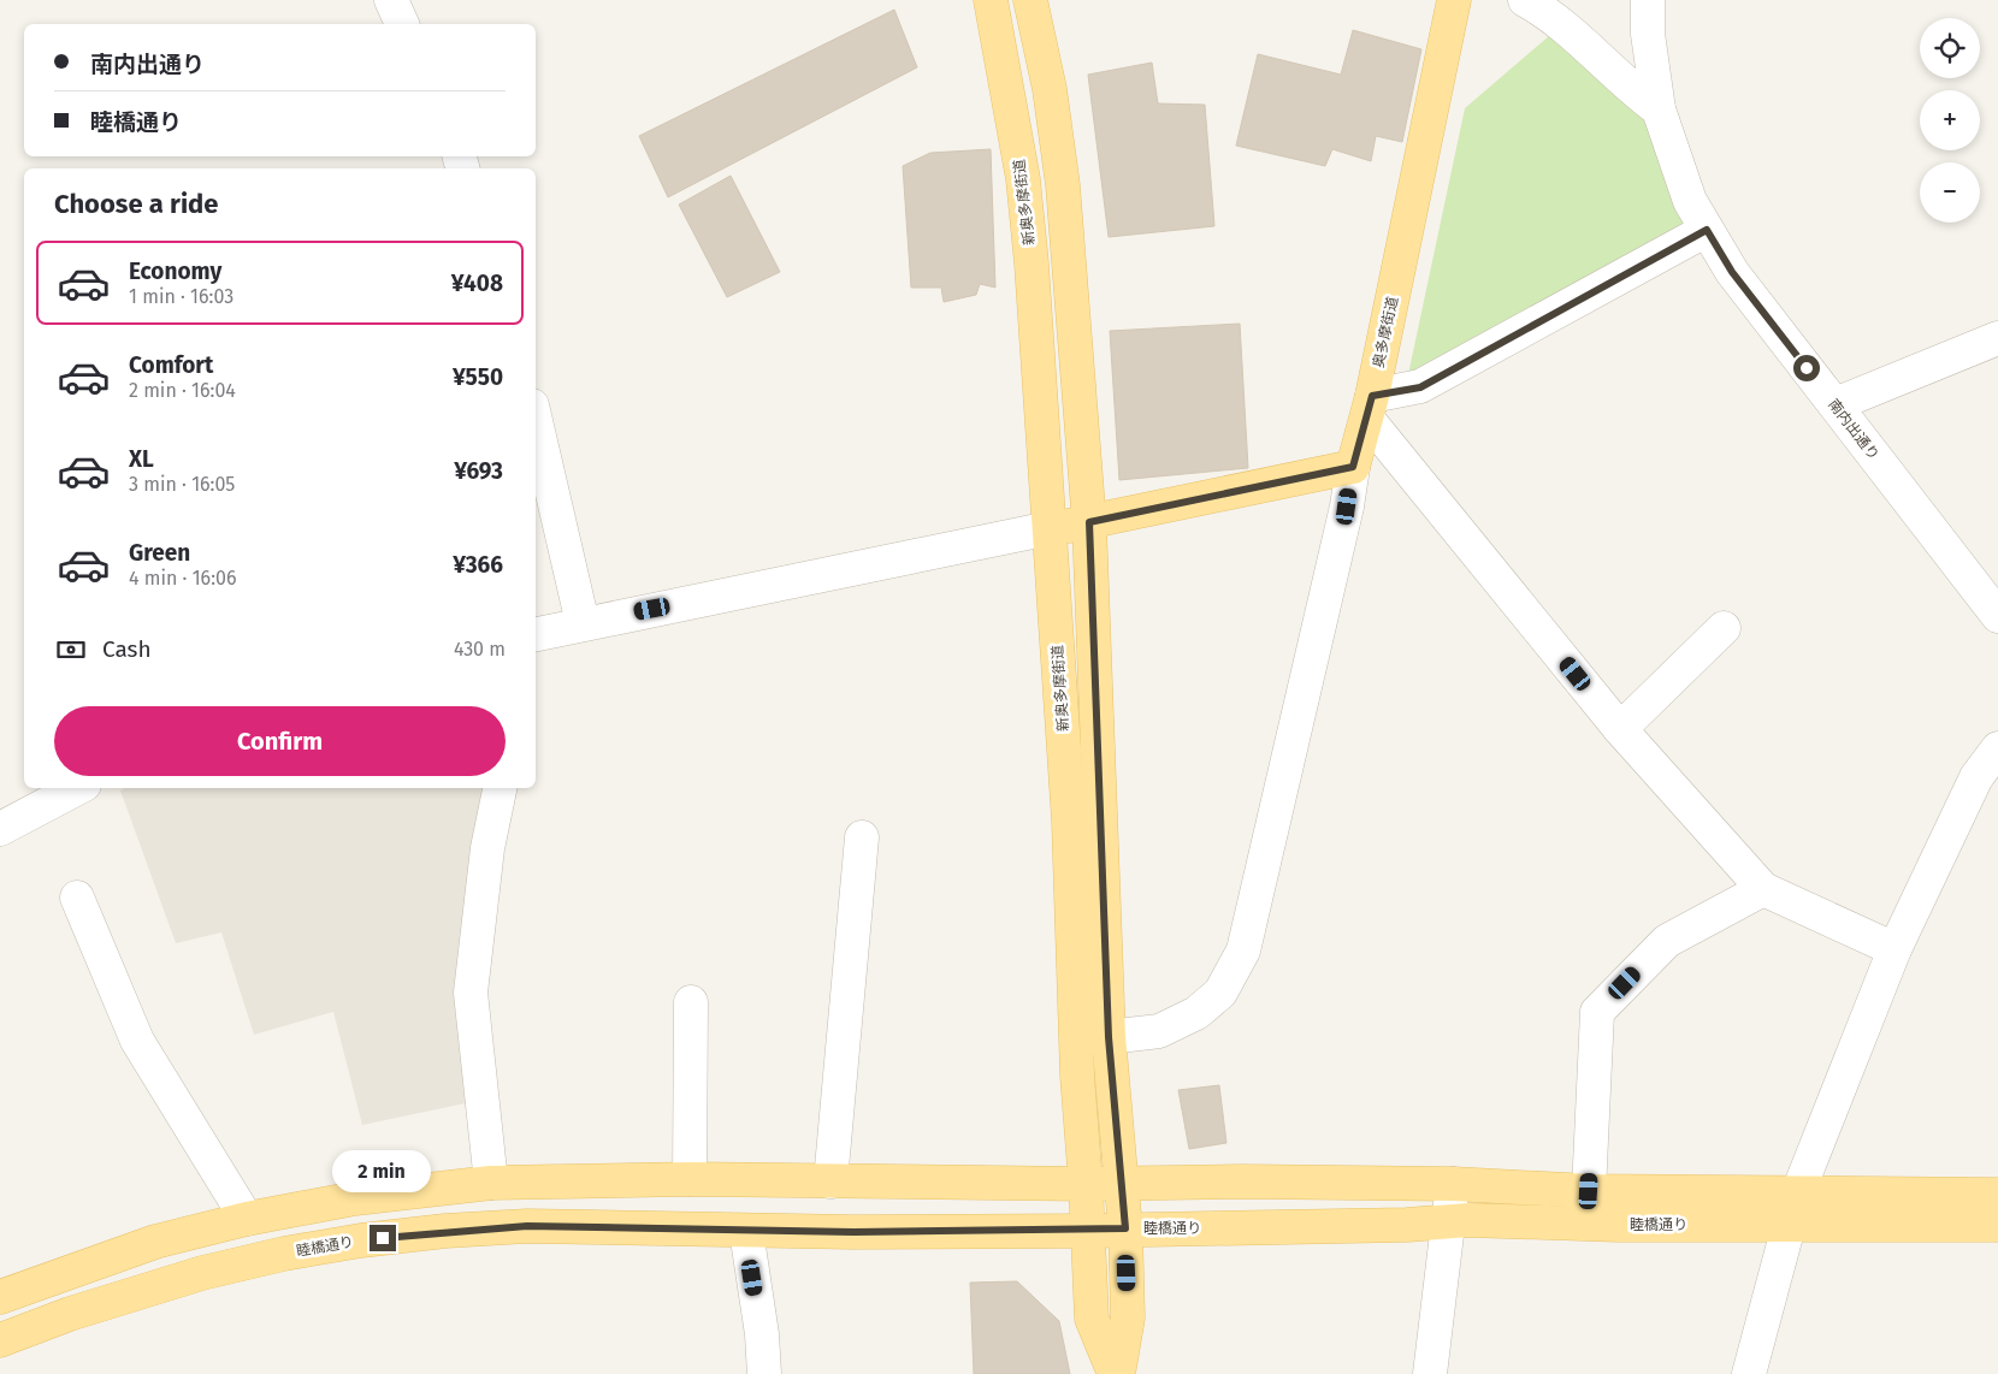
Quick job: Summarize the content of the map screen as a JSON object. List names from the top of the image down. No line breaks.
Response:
{"streets":{"main road":["新奥多摩街道","奥多摩街道","睦橋通り"],"street":["南内出通り"]},"crossings":[["新奥多摩街道","睦橋通り"]],"page":{"map_buttons":["+","−"],"banner":["南内出通り","睦橋通り"],"heading":"Choose a ride","list":[{"name":"Economy","note":"1 min · 16:03","value":"¥408"},{"name":"Comfort","note":"2 min · 16:04","value":"¥550"},{"name":"XL","note":"3 min · 16:05","value":"¥693"},{"name":"Green","note":"4 min · 16:06","value":"¥366"}],"pay":["Cash","430 m"],"buttons":"Confirm","bubble":"2 min"}}
